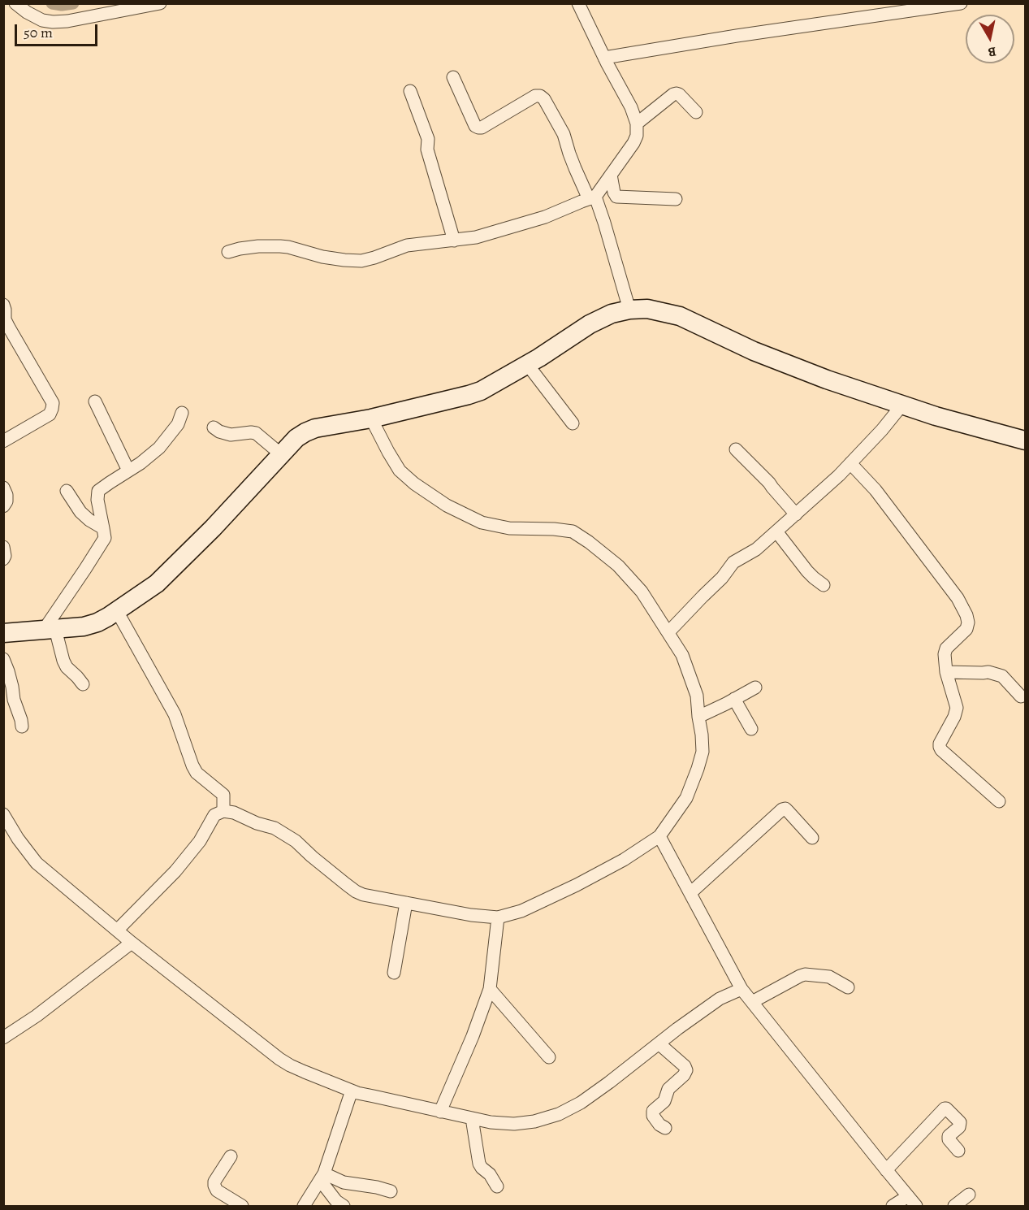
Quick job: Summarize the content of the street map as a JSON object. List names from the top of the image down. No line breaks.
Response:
{"scale_bar":"50 m","north":"bottom"}
